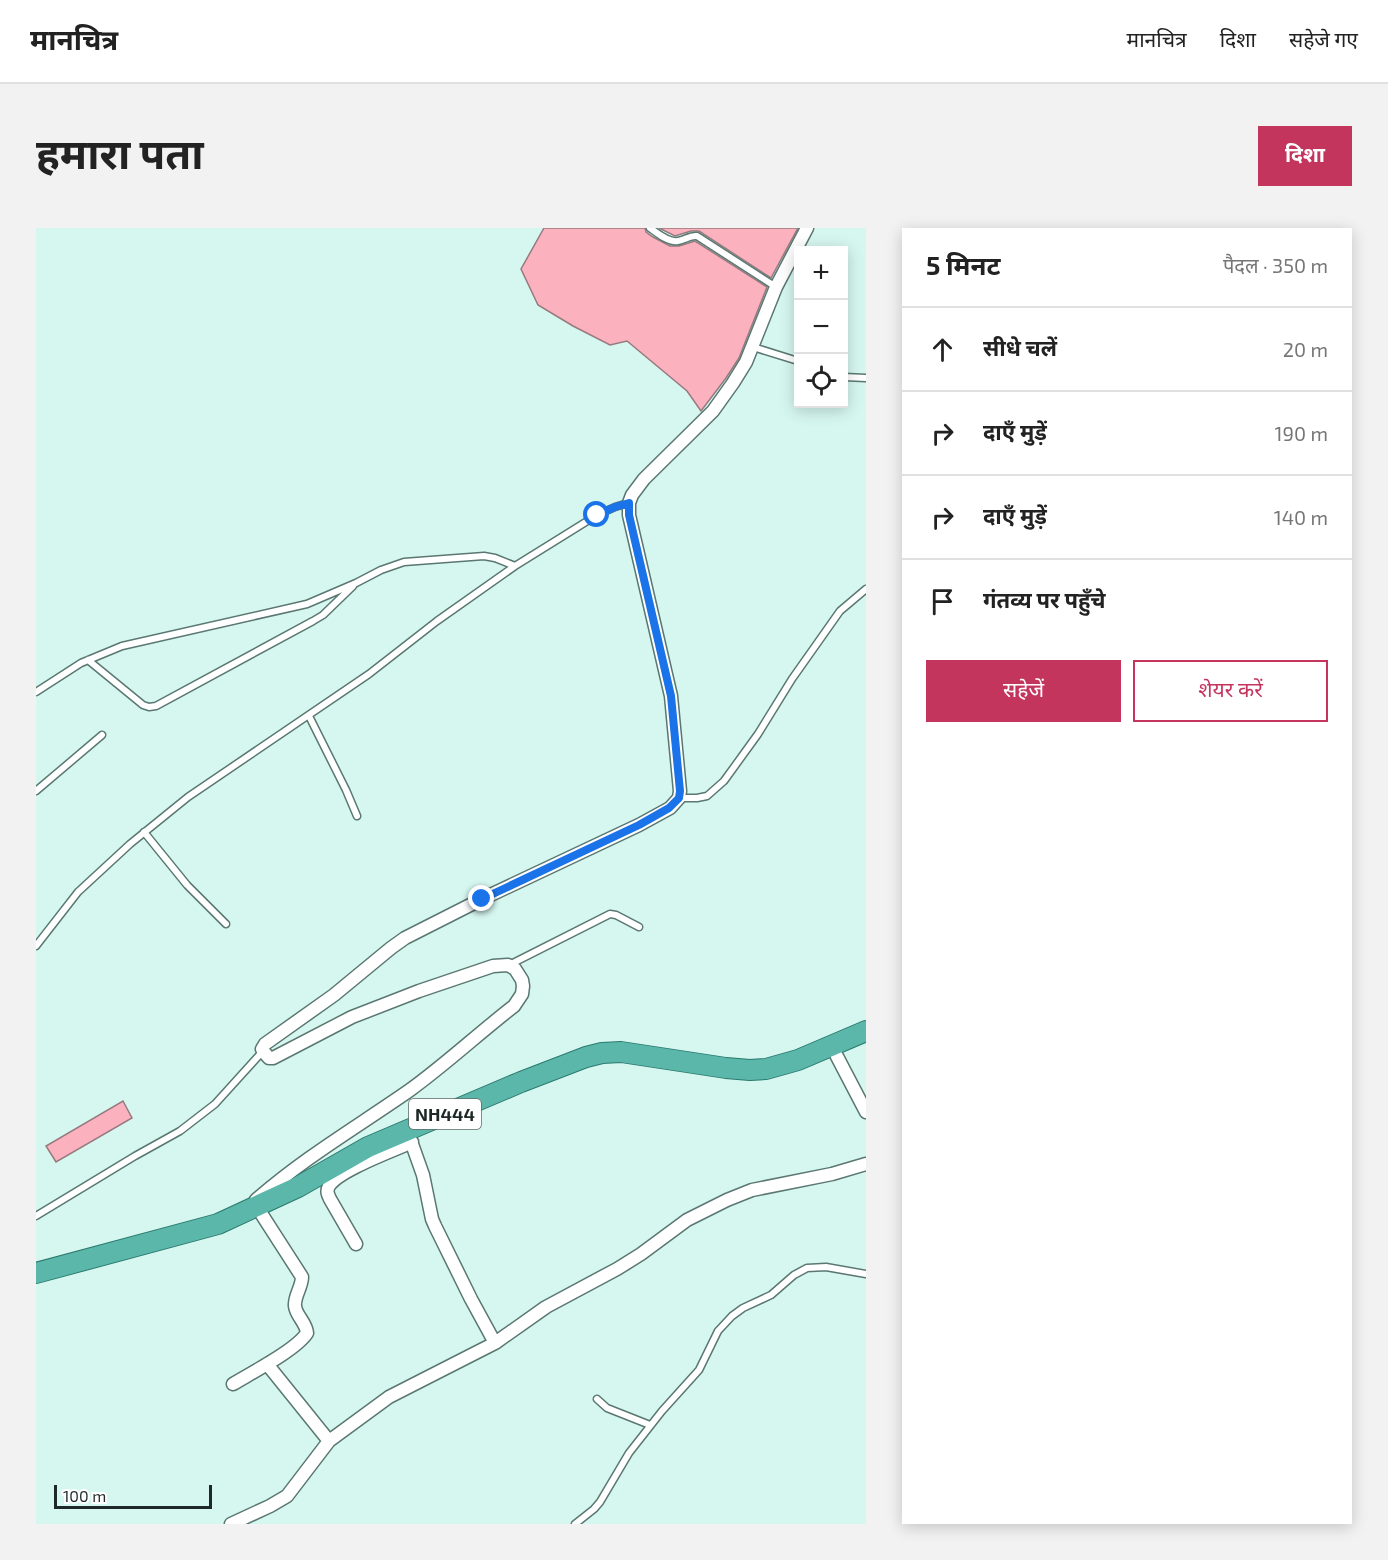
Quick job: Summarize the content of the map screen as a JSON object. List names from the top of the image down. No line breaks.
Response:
{"streets":{"highway":["NH444"]},"scale_bar":"100 m","page":{"header":"मानचित्र","nav":["मानचित्र","दिशा","सहेजे गए"],"buttons":["दिशा",["सहेजें","शेयर करें"]],"title":"हमारा पता","heading":["5 मिनट","पैदल · 350 m"],"map_buttons":["+","−"],"list":[["सीधे चलें","20 m"],["दाएँ मुड़ें","190 m"],["दाएँ मुड़ें","140 m"],"गंतव्य पर पहुँचे"],"scale":"100 m"}}
